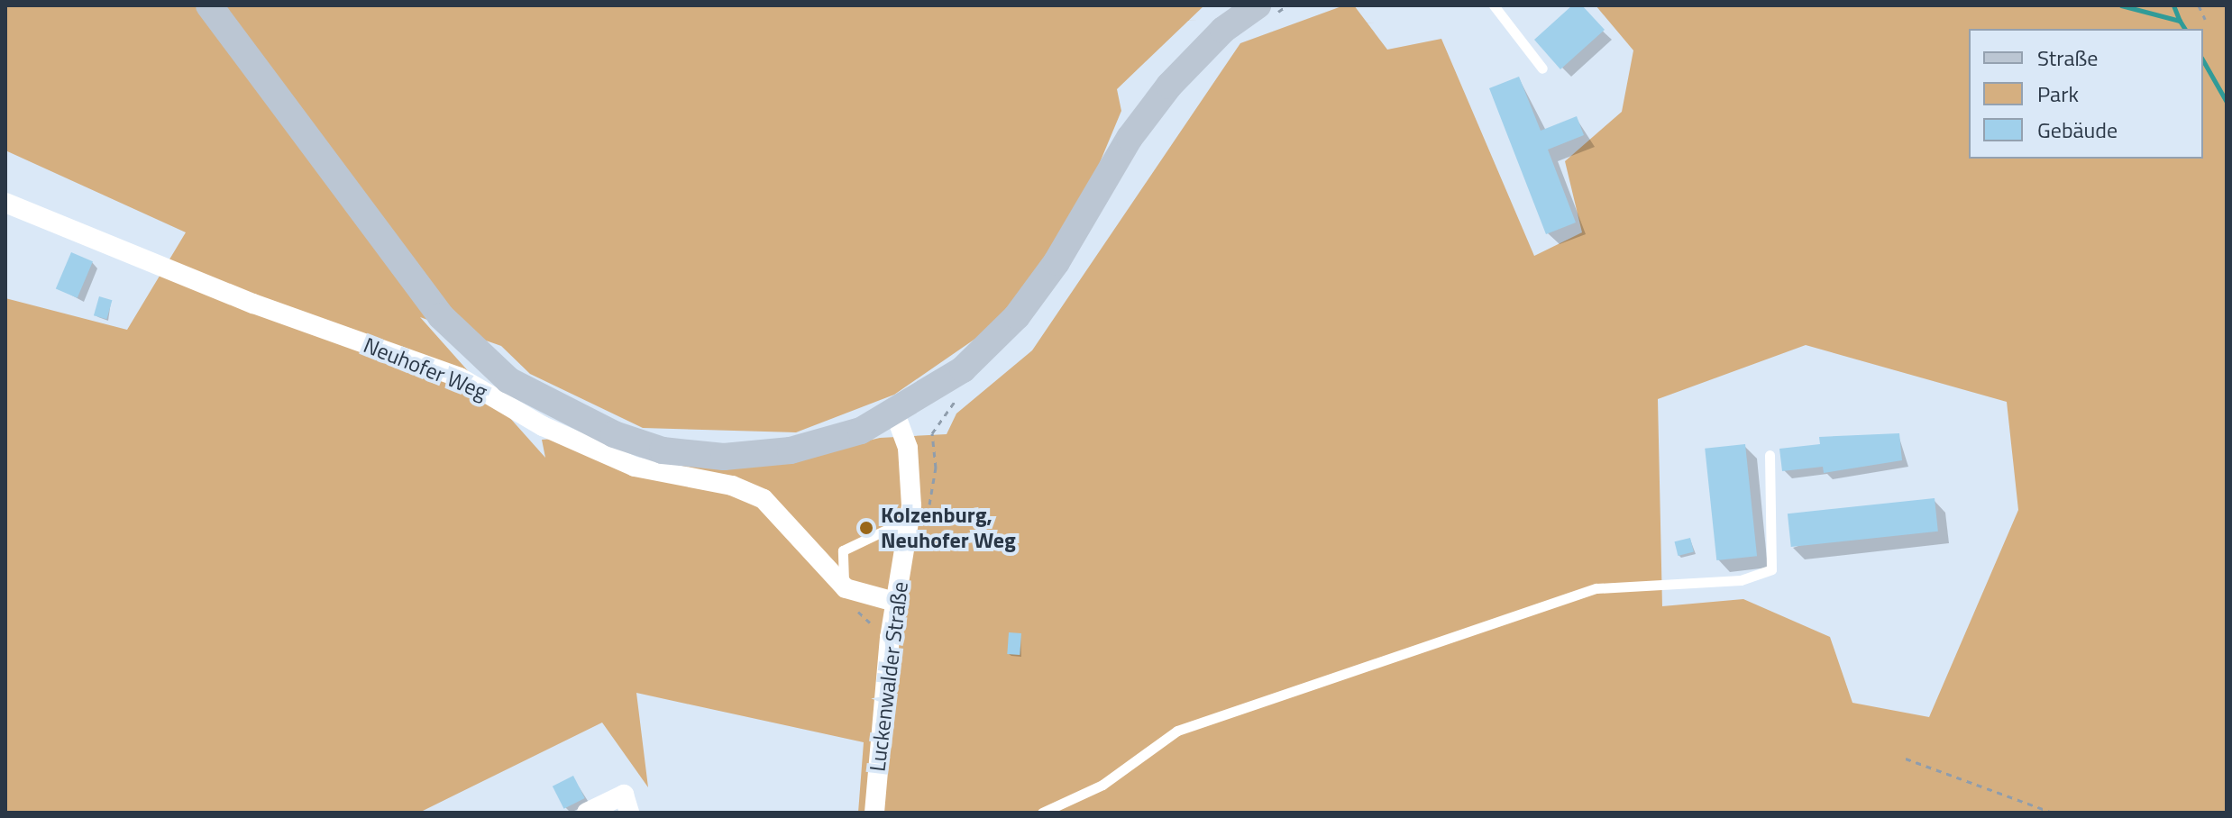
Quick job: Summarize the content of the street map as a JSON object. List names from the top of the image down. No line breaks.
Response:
{"streets":{"street":["Neuhofer Weg","Luckenwalder Straße"]},"places":["Kolzenburg, Neuhofer Weg"],"legend":["Straße","Park","Gebäude"]}
